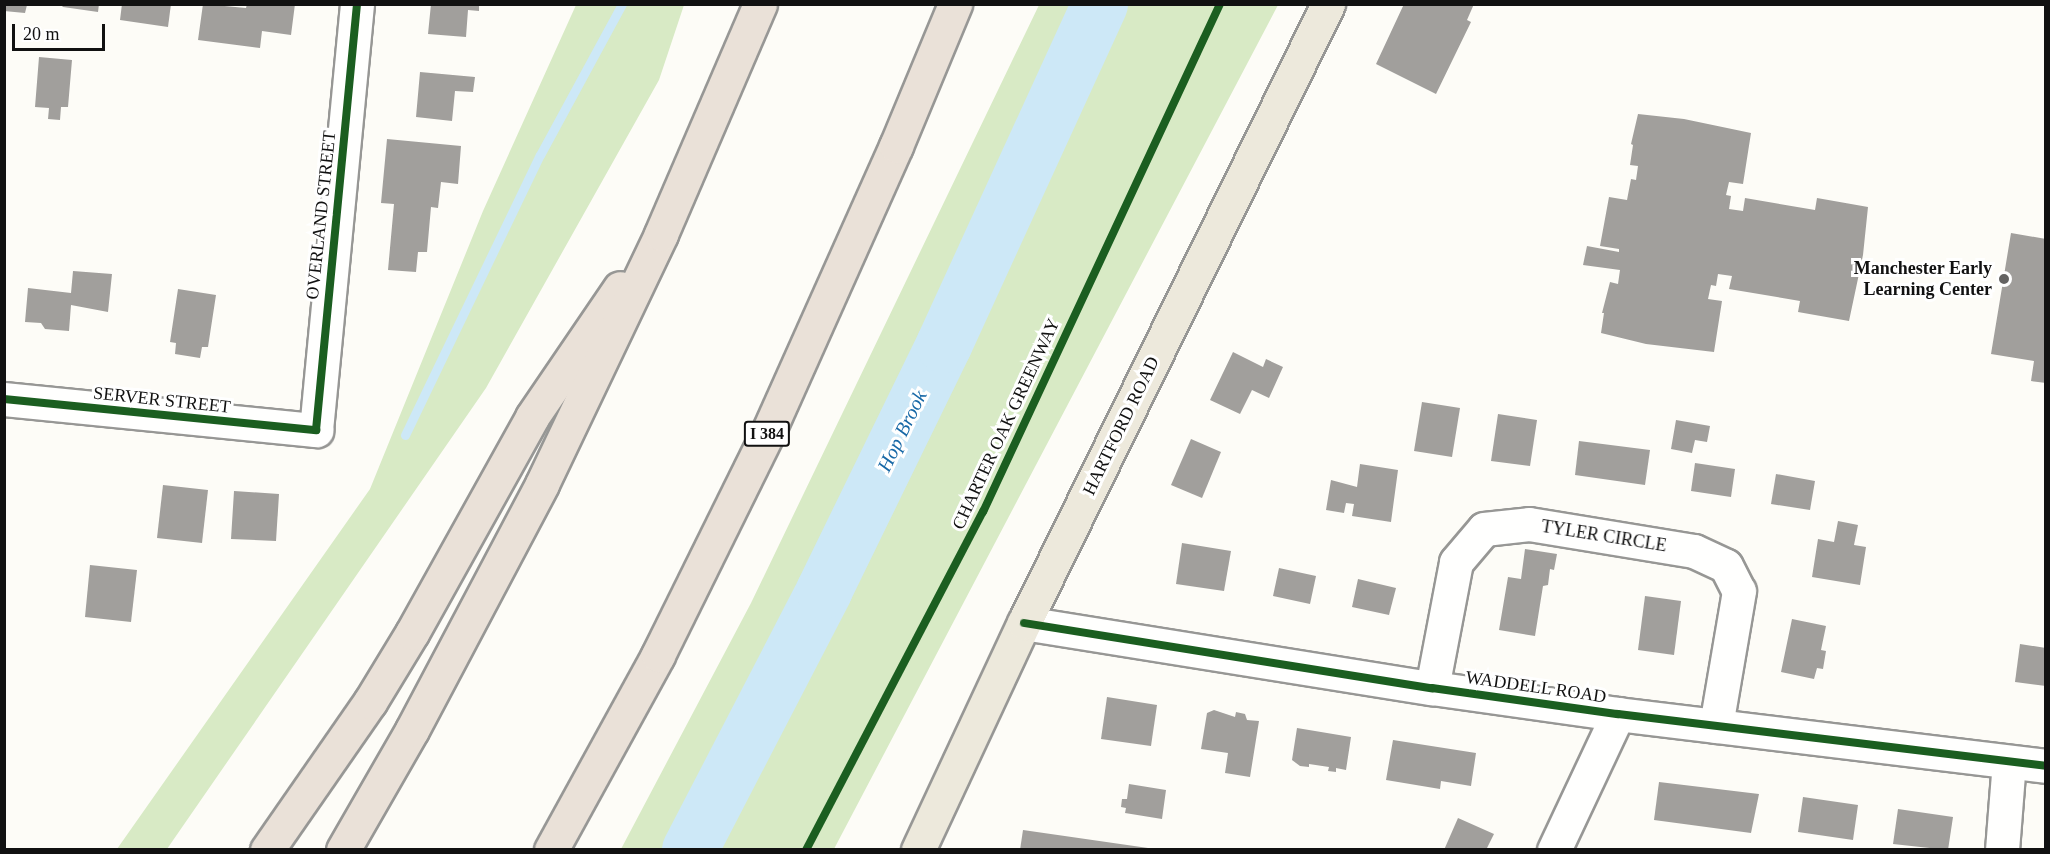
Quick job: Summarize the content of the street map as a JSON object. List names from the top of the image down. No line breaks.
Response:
{"streets":{"highway":["I 384"],"main road":["HARTFORD ROAD"],"street":["OVERLAND STREET","SERVER STREET","TYLER CIRCLE","WADDELL ROAD"],"cycle path":["CHARTER OAK GREENWAY"]},"crossings":[["OVERLAND STREET","SERVER STREET"],["HARTFORD ROAD","WADDELL ROAD"],["TYLER CIRCLE","WADDELL ROAD"]],"water":["Hop Brook"],"places":["Manchester Early Learning Center"],"scale_bar":"20 m"}
